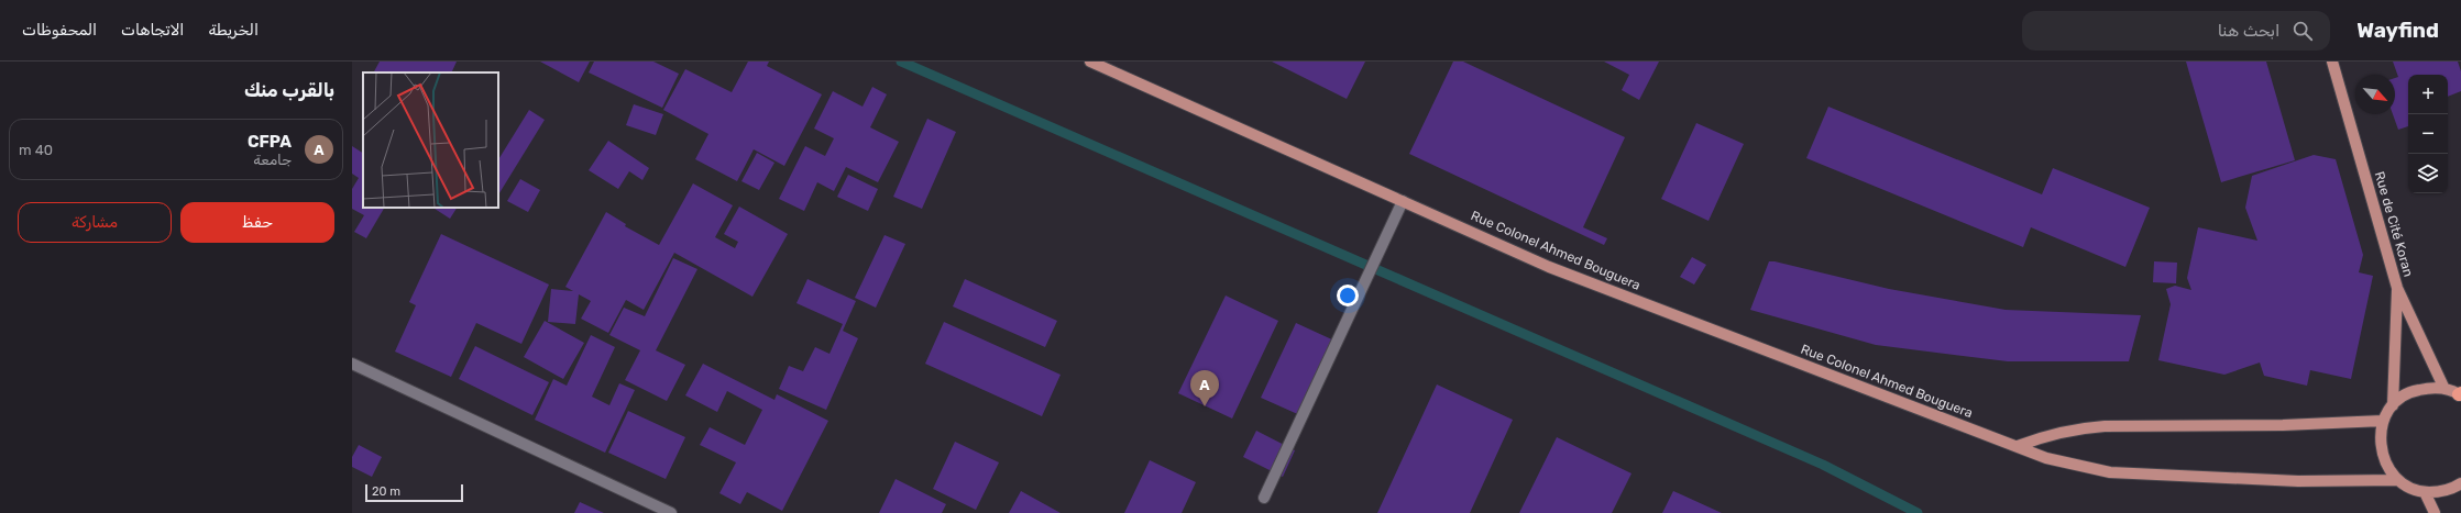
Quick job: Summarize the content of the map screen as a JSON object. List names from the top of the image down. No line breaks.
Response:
{"streets":{"main road":["Rue de Cité Koran","Rue Colonel Ahmed Bouguera"]},"scale_bar":"20 m","north":"bottom right","page":{"header":"Wayfind","search":"ابحث هنا","nav":["الخريطة","الاتجاهات","المحفوظات"],"heading":"بالقرب منك","map_buttons":["+","−"],"list":[{"mark":"A","name":"CFPA","note":"جامعة","value":"40 m"}],"buttons":["حفظ","مشاركة"],"pins":"A","scale":"20 m"}}
